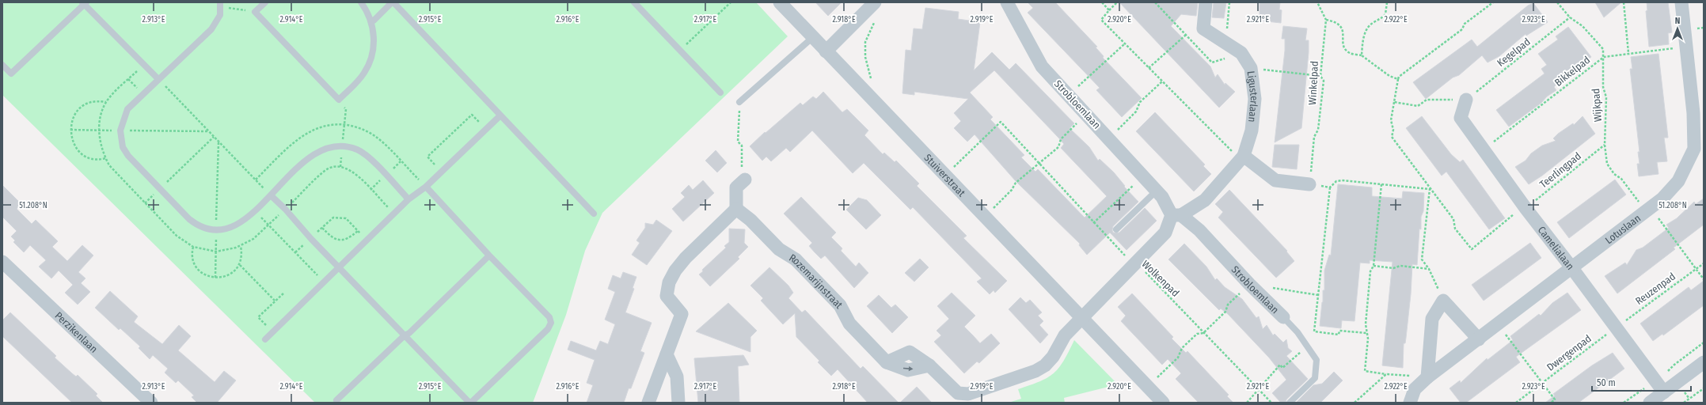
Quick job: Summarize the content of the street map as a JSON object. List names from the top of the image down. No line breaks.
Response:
{"streets":{"street":["Ligusterlaan","Strobloemlaan","Stuiverstraat","Lotuslaan","Camelialaan","Rozemarijnstraat","Perzikenlaan"],"path":["Kegelpad","Bikkelpad","Winkelpad","Wijkpad","Teerlingpad","Wolkenpad","Reuzenpad","Dwergenpad"]},"crossings":[["Kegelpad","Wijkpad"],["Kegelpad","Camelialaan"],["Bikkelpad","Wijkpad"],["Bikkelpad","Lotuslaan"],["Bikkelpad","Camelialaan"],["Ligusterlaan","Strobloemlaan"],["Wijkpad","Teerlingpad"],["Wijkpad","Lotuslaan"],["Wijkpad","Reuzenpad"],["Teerlingpad","Camelialaan"],["Stuiverstraat","Wolkenpad"],["Stuiverstraat","Rozemarijnstraat"],["Lotuslaan","Camelialaan"],["Camelialaan","Reuzenpad"],["Camelialaan","Dwergenpad"],["Reuzenpad","Dwergenpad"]],"scale_bar":"50 m","north":"top","coordinates":["2.913°E","2.914°E","2.915°E","2.916°E","2.917°E","2.918°E","2.919°E","2.920°E","2.921°E","2.922°E","2.923°E","51.208°N"]}
